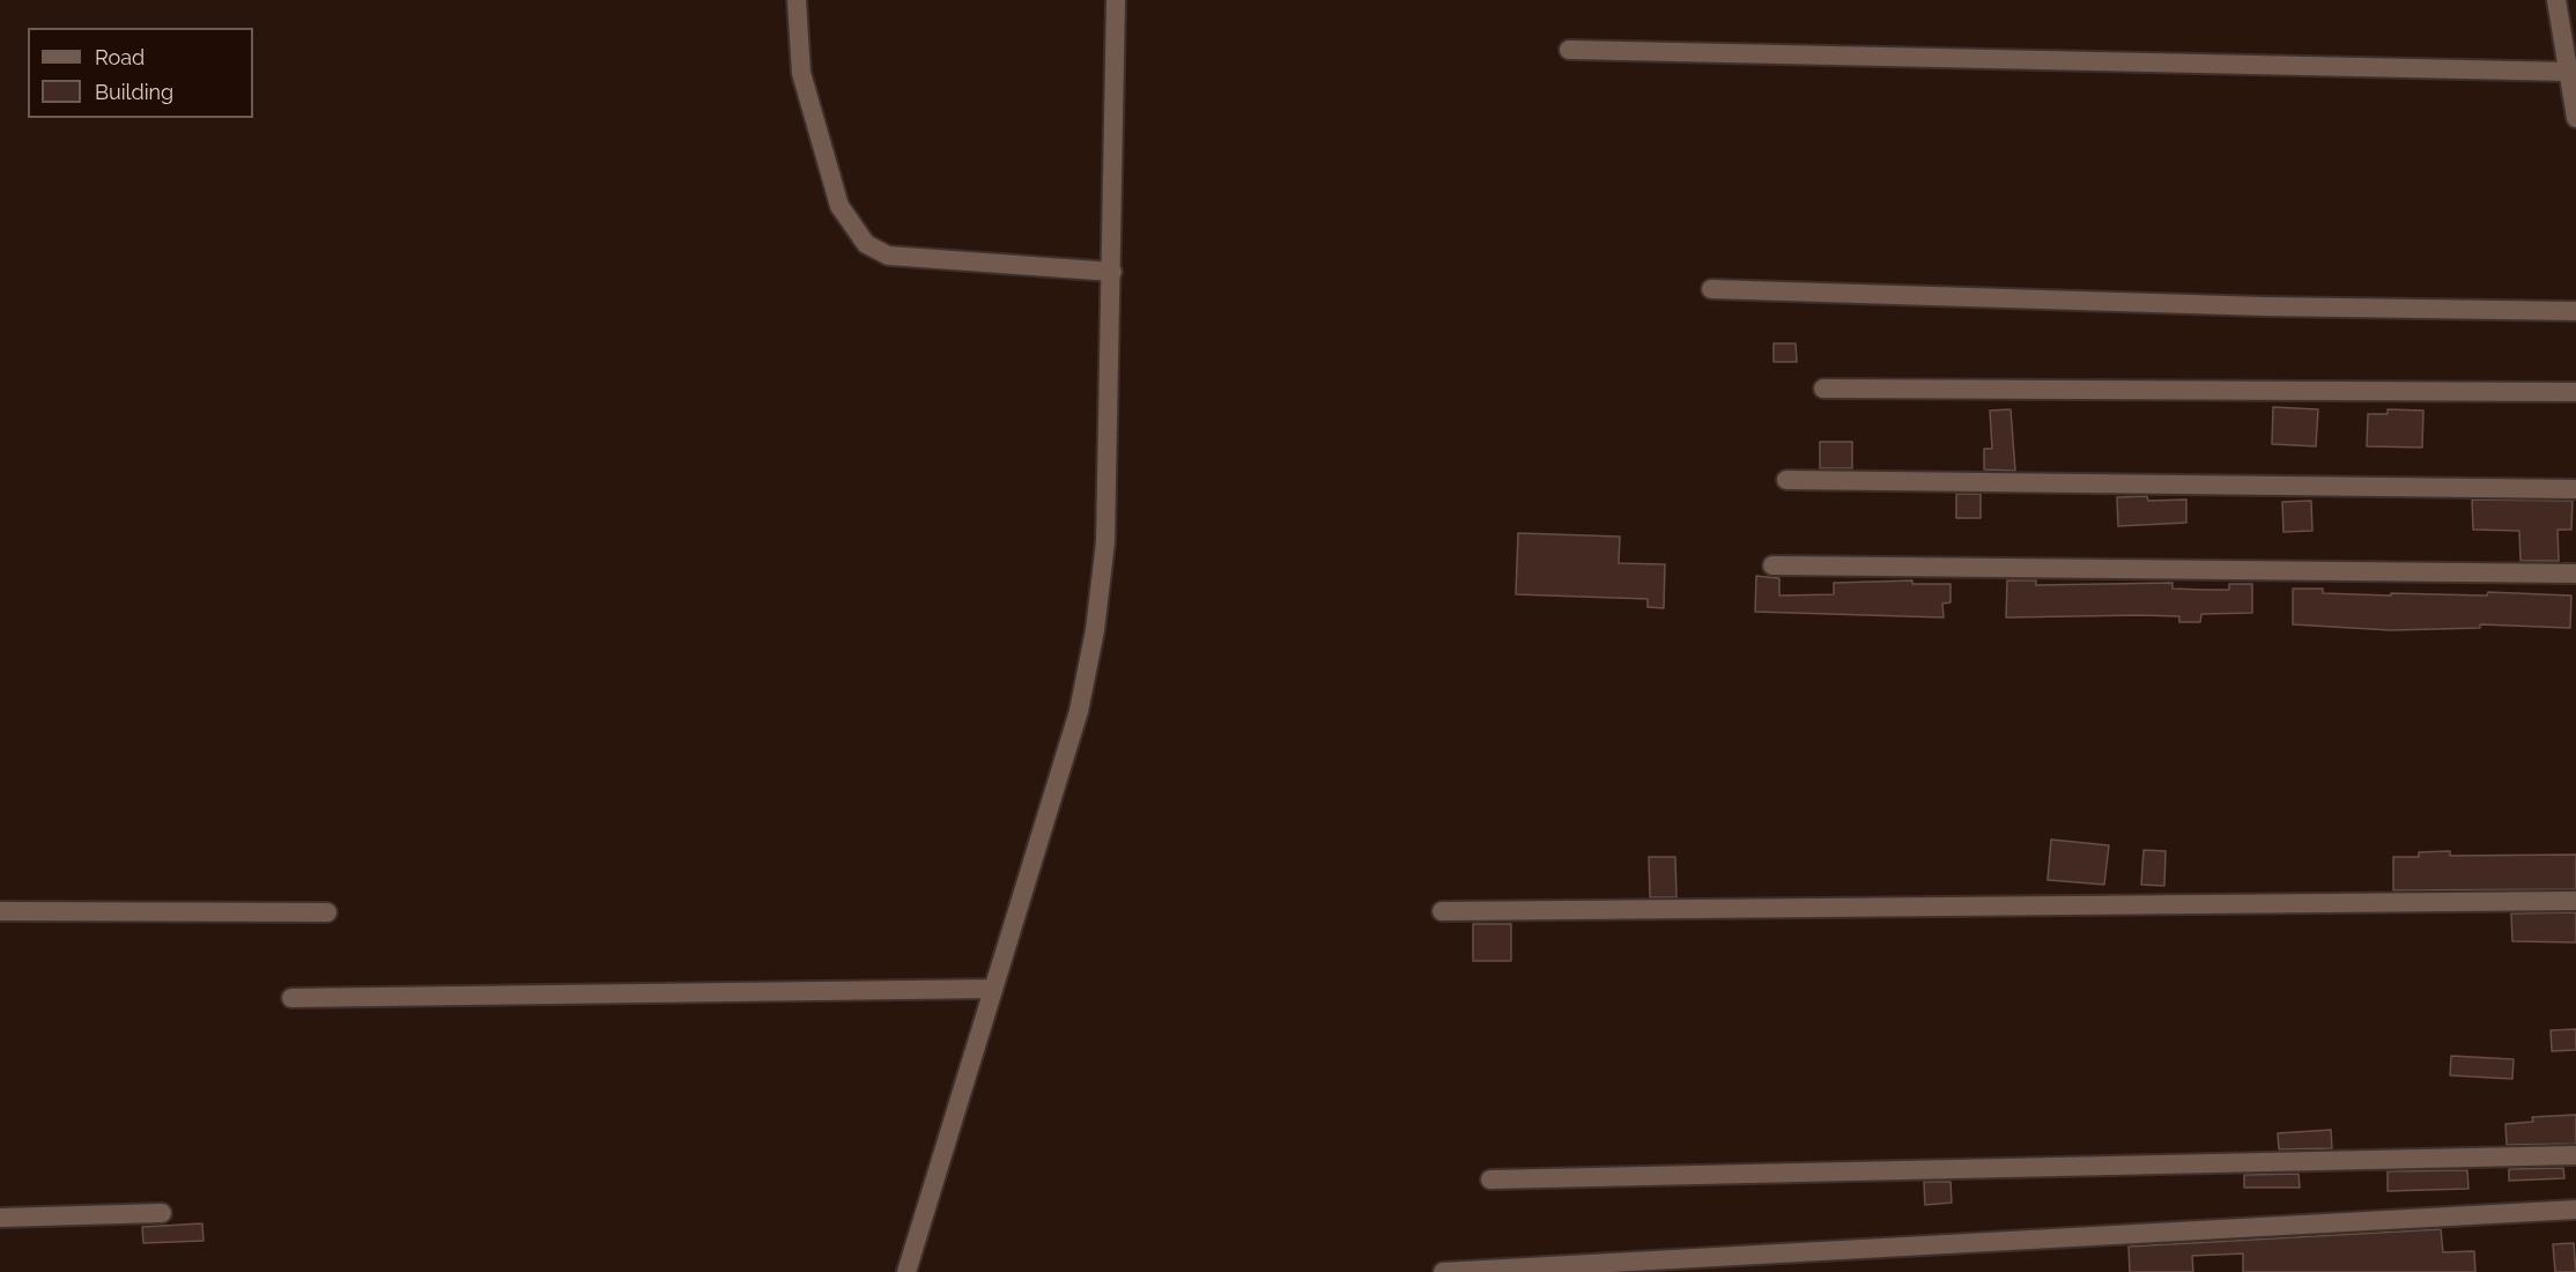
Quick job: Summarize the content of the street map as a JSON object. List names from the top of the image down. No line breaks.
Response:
{"legend":["Road","Building"]}
